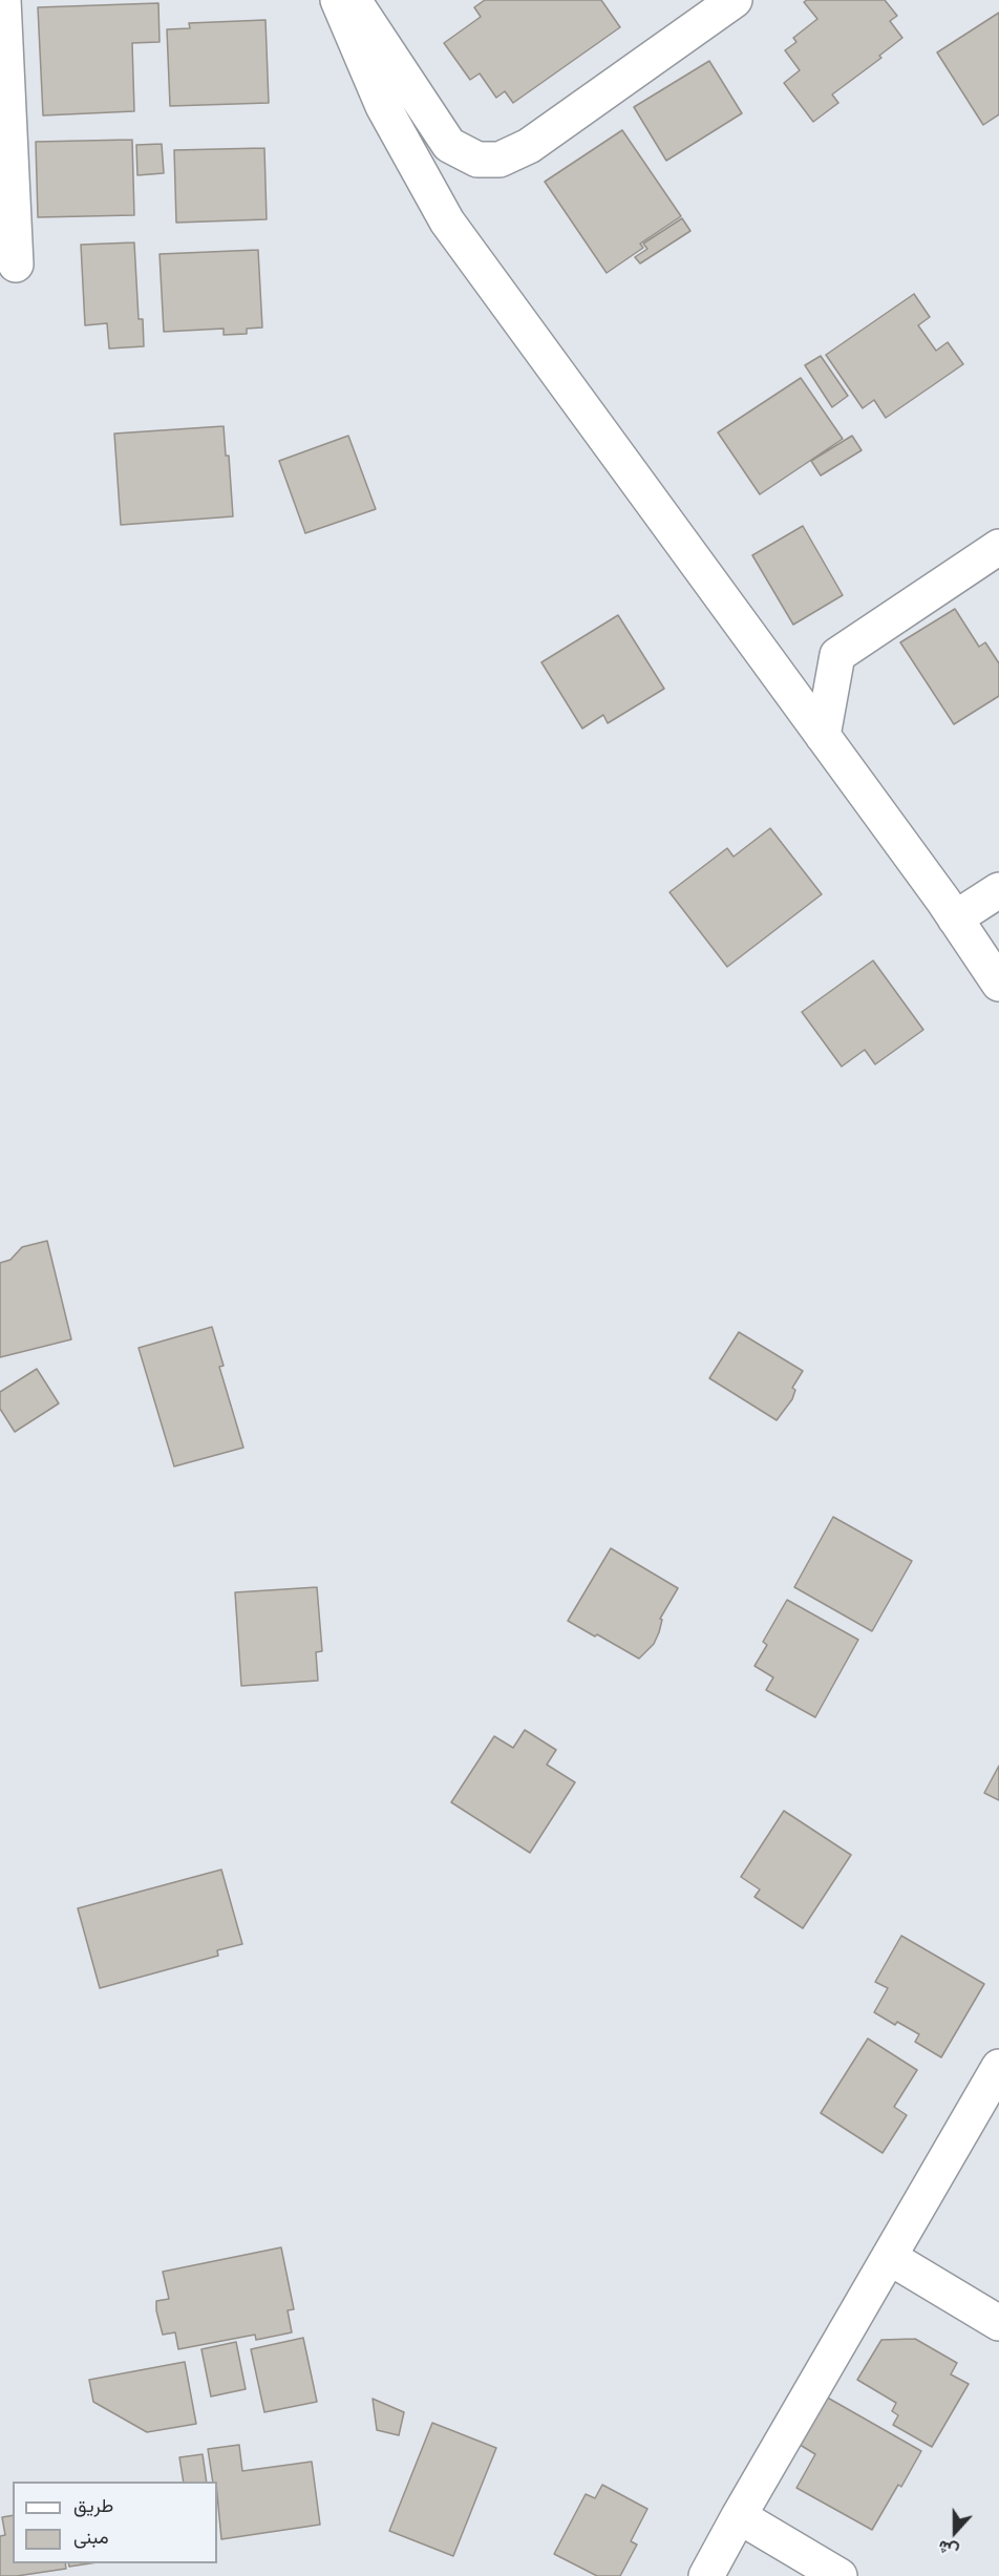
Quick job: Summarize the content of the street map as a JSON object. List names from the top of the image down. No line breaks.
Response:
{"legend":["طريق","مبنى"],"north":"bottom"}
